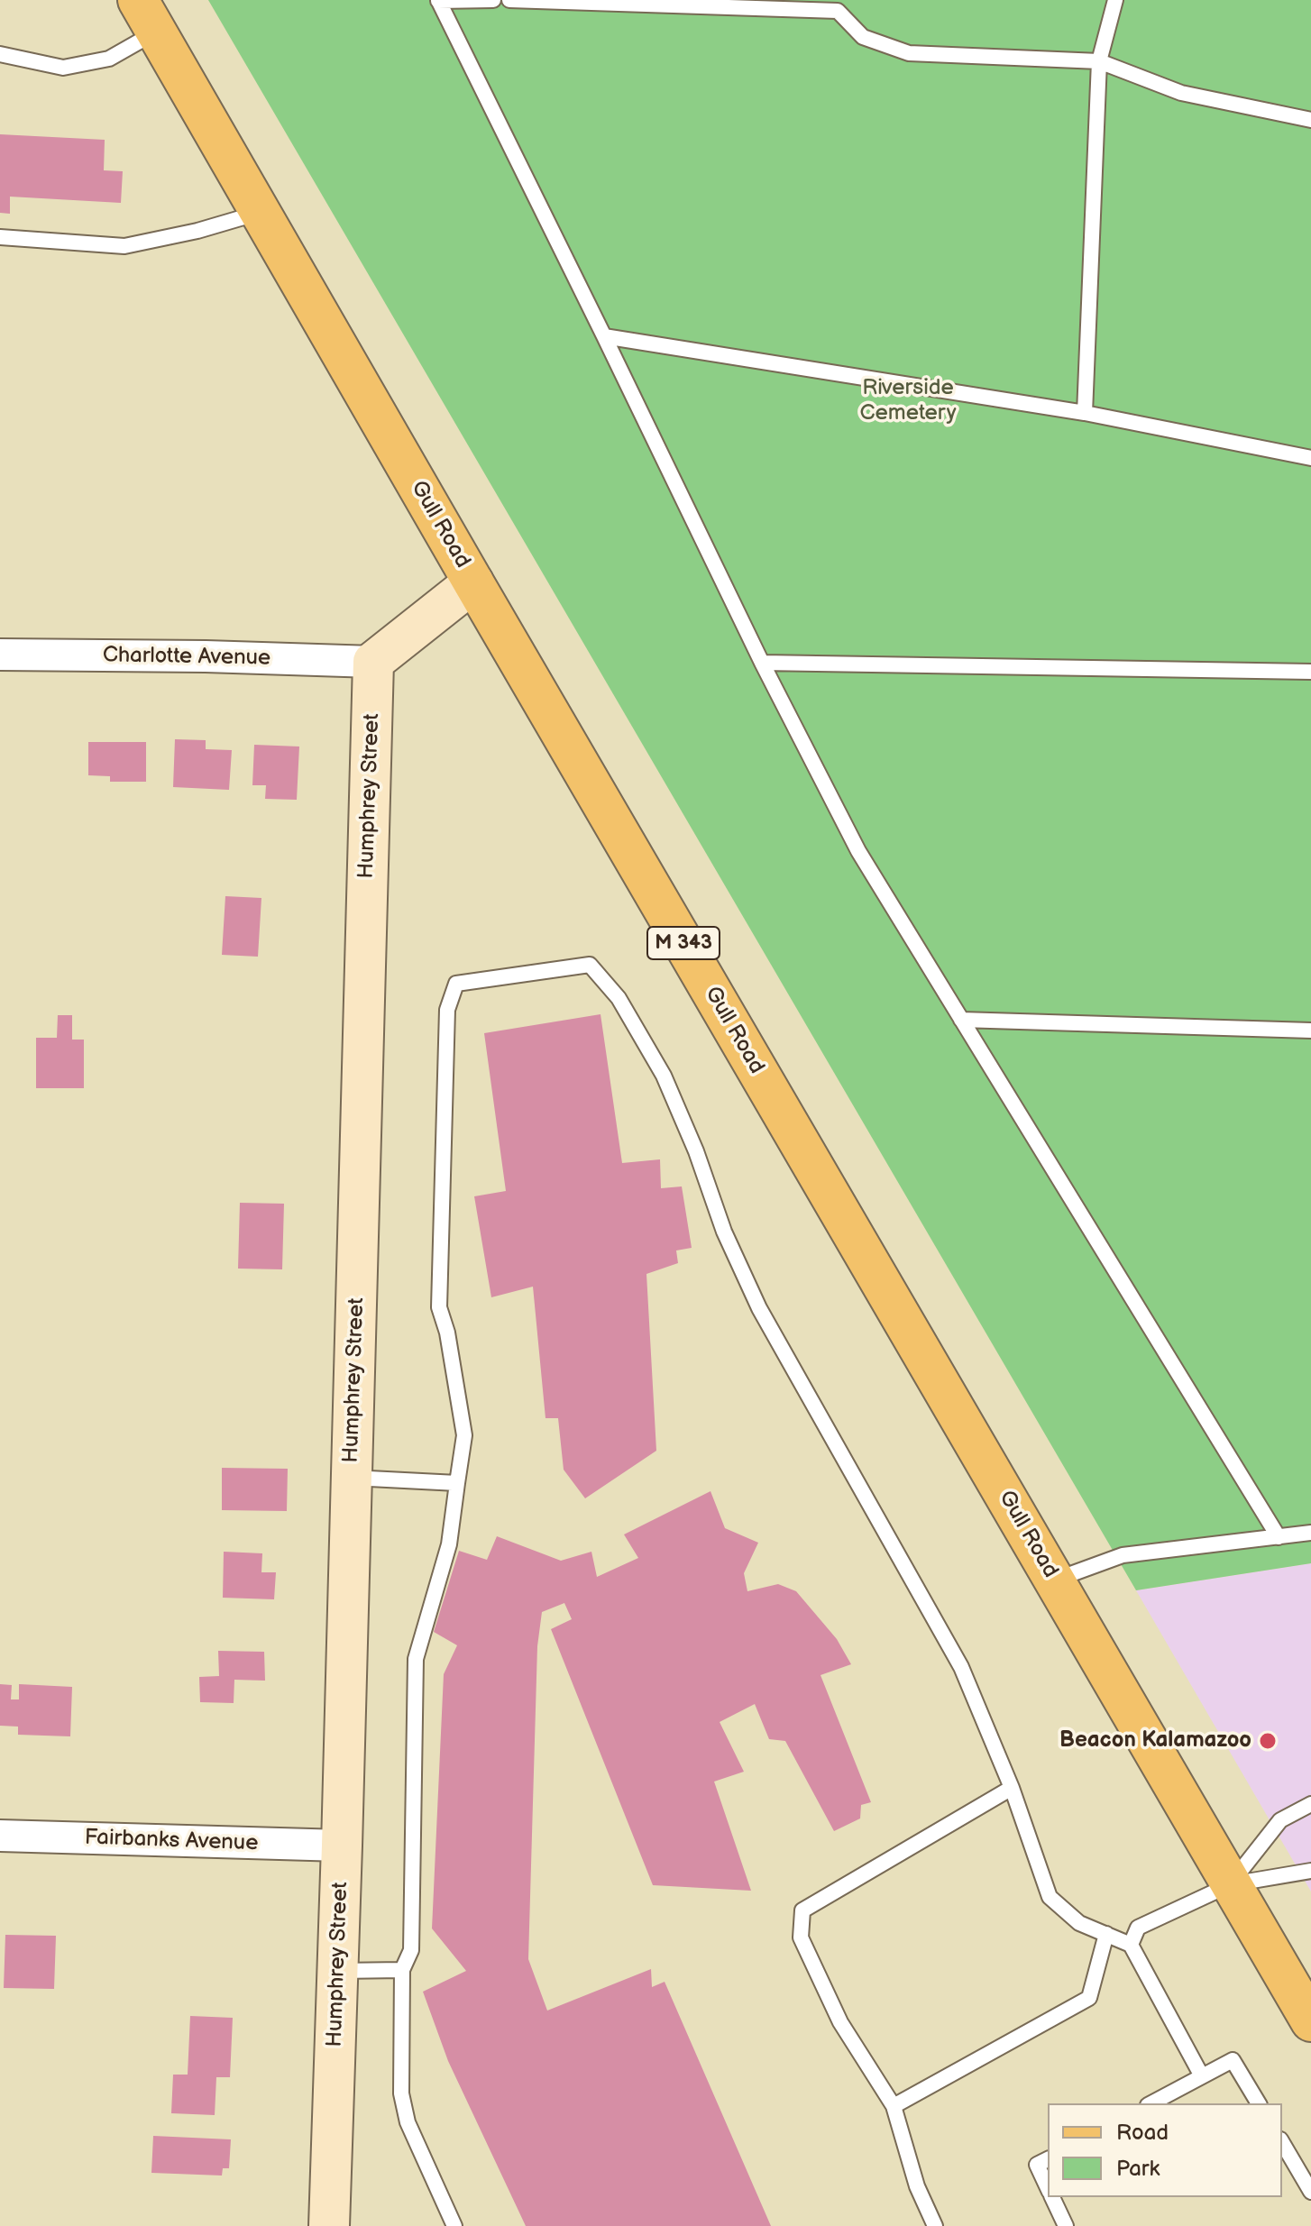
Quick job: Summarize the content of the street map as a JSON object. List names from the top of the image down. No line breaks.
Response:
{"streets":{"main road":["Gull Road","M 343"],"street":["Charlotte Avenue","Humphrey Street","Fairbanks Avenue"]},"crossings":[["Charlotte Avenue","Humphrey Street"],["Humphrey Street","Fairbanks Avenue"]],"parks":["Riverside Cemetery"],"places":["Beacon Kalamazoo"],"legend":["Road","Park"]}
